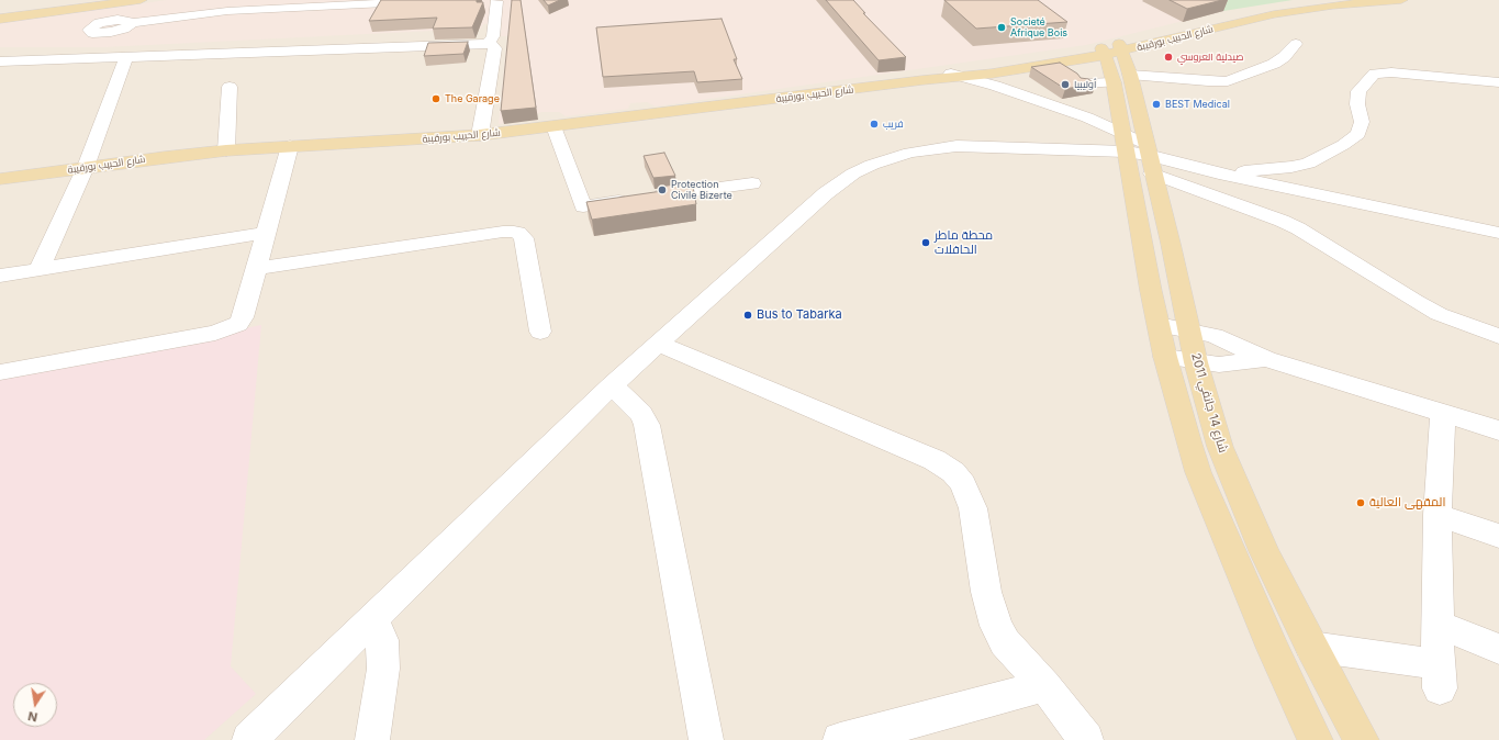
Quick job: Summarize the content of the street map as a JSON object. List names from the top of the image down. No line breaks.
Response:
{"streets":{"main road":["شارع الحبيب بورقيبة","شارع 14 جانفي 2011"]},"crossings":[["شارع الحبيب بورقيبة","شارع 14 جانفي 2011"]],"places":["Societé Afrique Bois","صيدلية العروسي","أوليبيا","The Garage","BEST Medical","فريب","Protection Civile Bizerte","محطة ماطر الحافلات","Bus to Tabarka","المقهى العالية"],"north":"bottom"}
